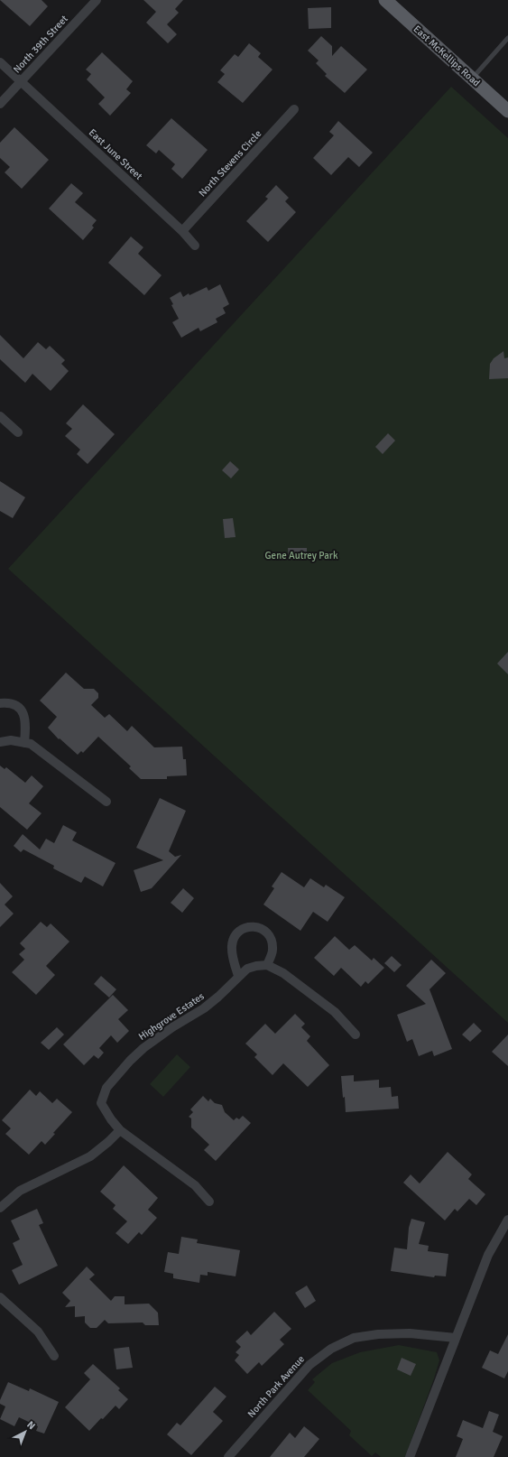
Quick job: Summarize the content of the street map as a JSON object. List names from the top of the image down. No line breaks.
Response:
{"streets":{"main road":["East McKellips Road"],"street":["North 39th Street","East June Street","North Stevens Circle","Highgrove Estates","North Park Avenue"]},"crossings":[["North 39th Street","East June Street"],["East June Street","North Stevens Circle"]],"parks":["Gene Autrey Park"],"north":"top right"}
